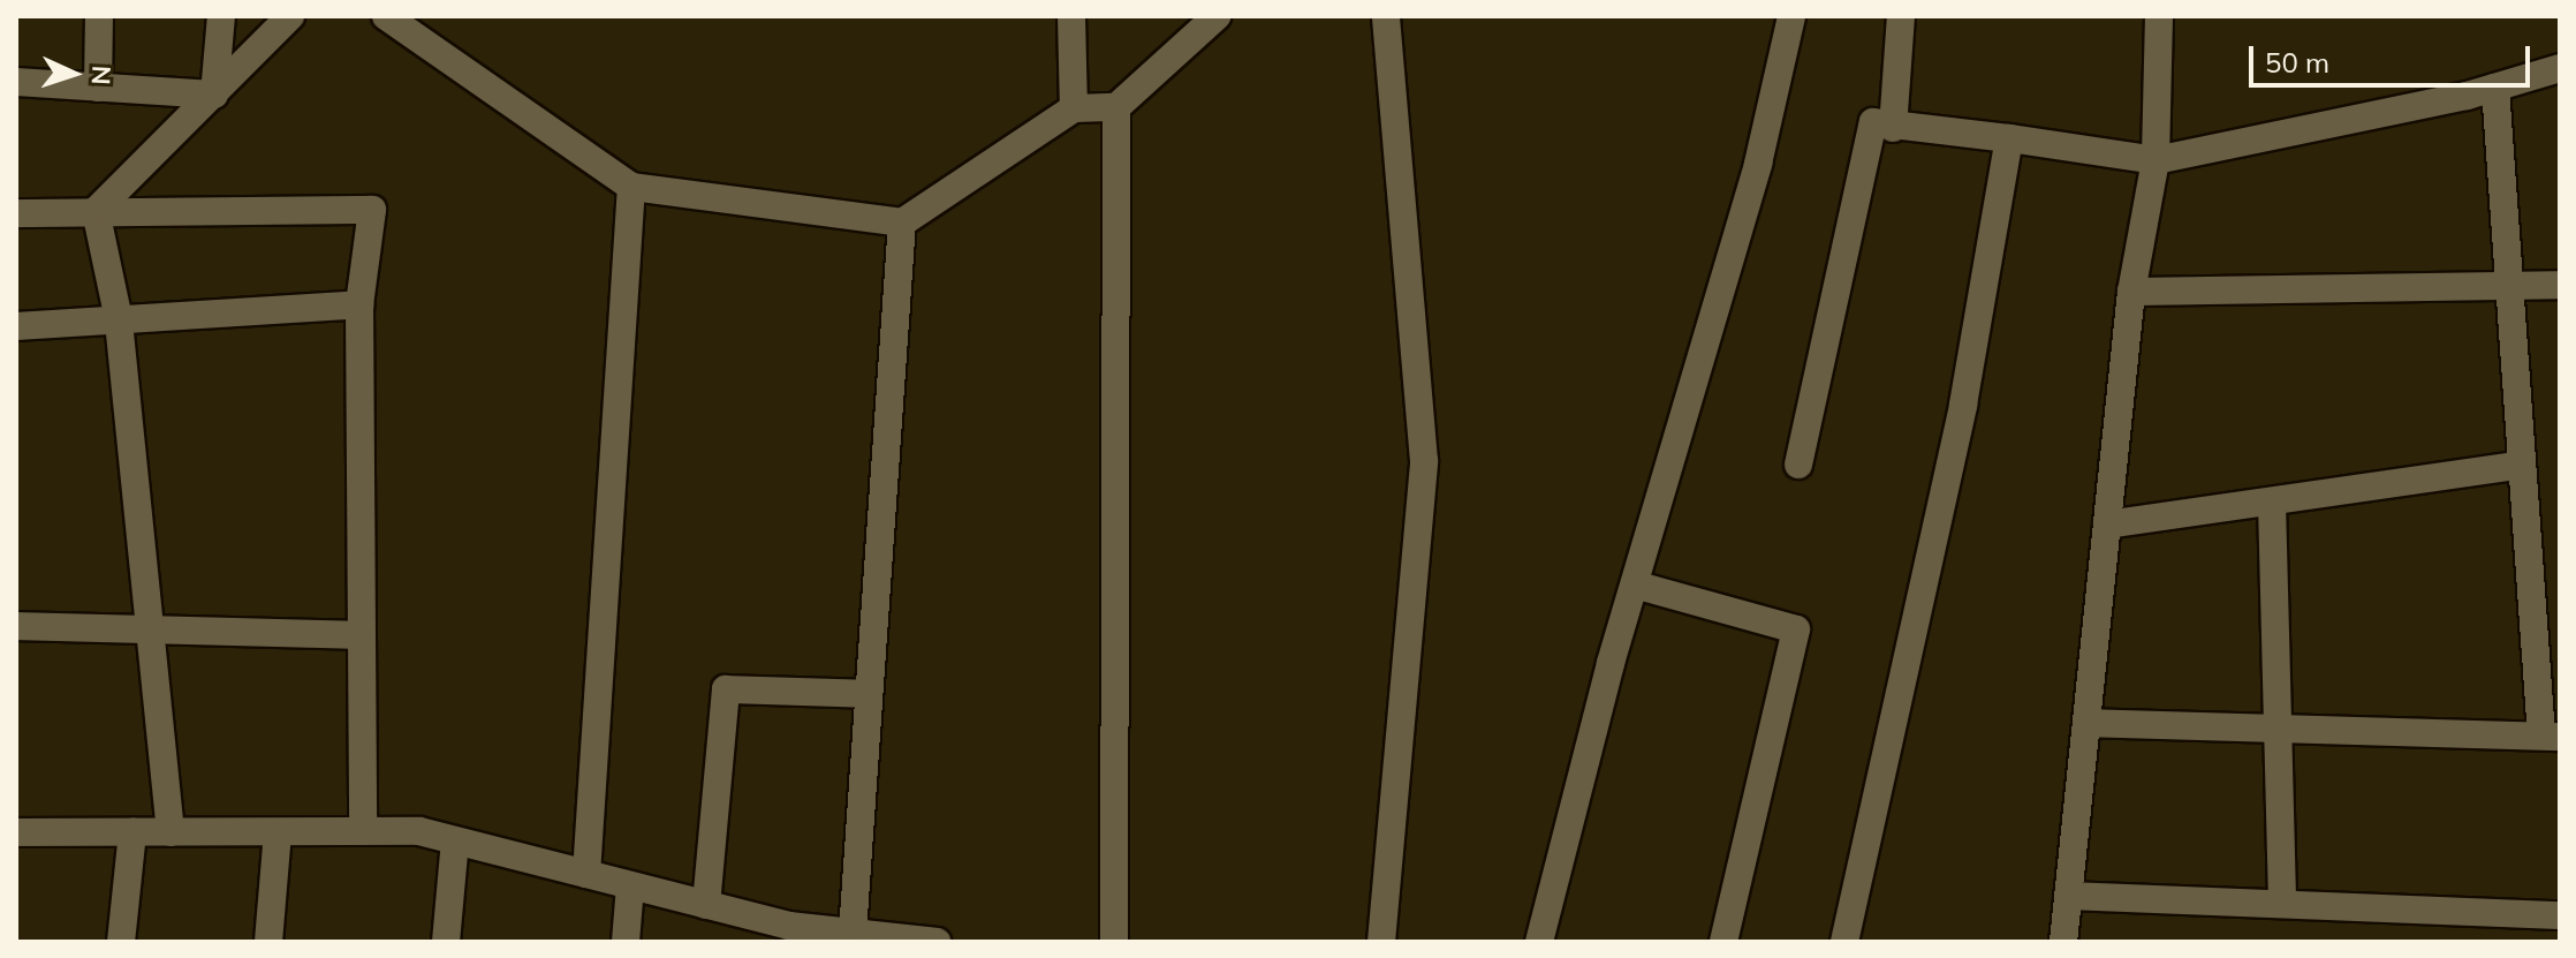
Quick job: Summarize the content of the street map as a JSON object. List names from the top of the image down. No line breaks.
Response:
{"scale_bar":"50 m","north":"right"}
